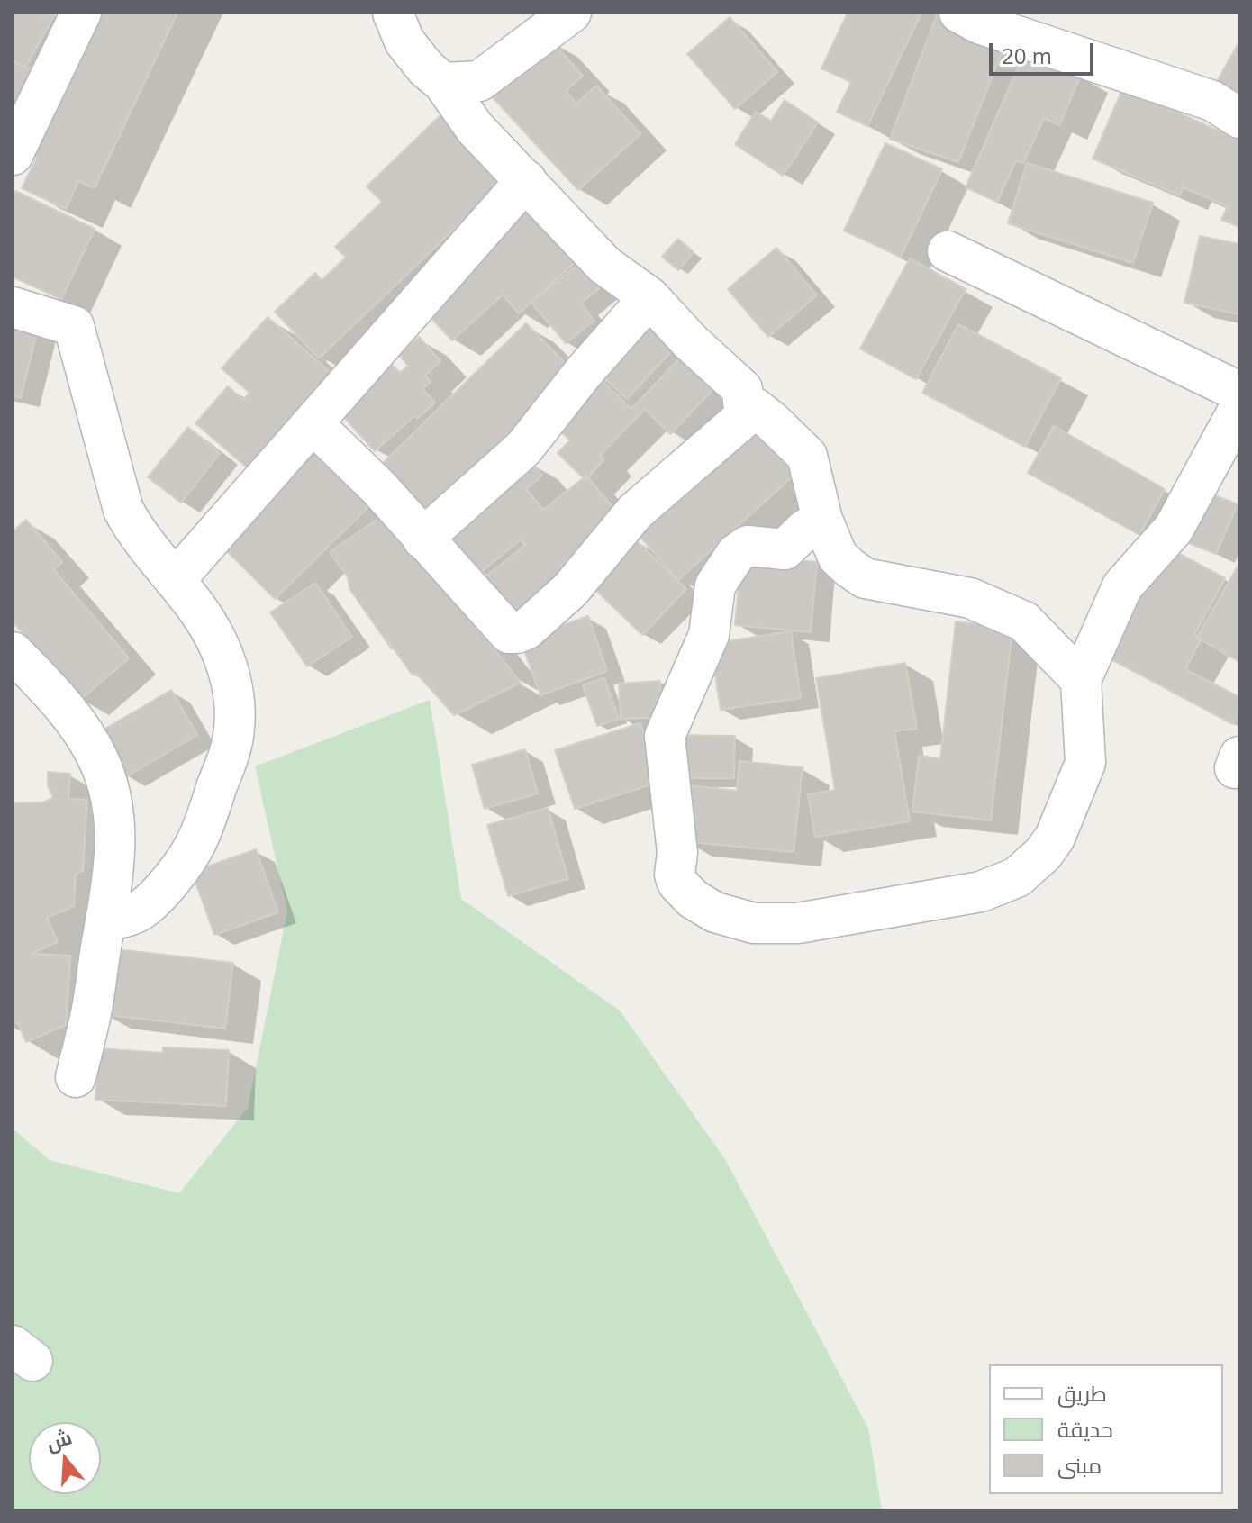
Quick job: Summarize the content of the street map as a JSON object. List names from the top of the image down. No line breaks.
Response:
{"legend":["طريق","حديقة","مبنى"],"scale_bar":"20 m","north":"top"}
